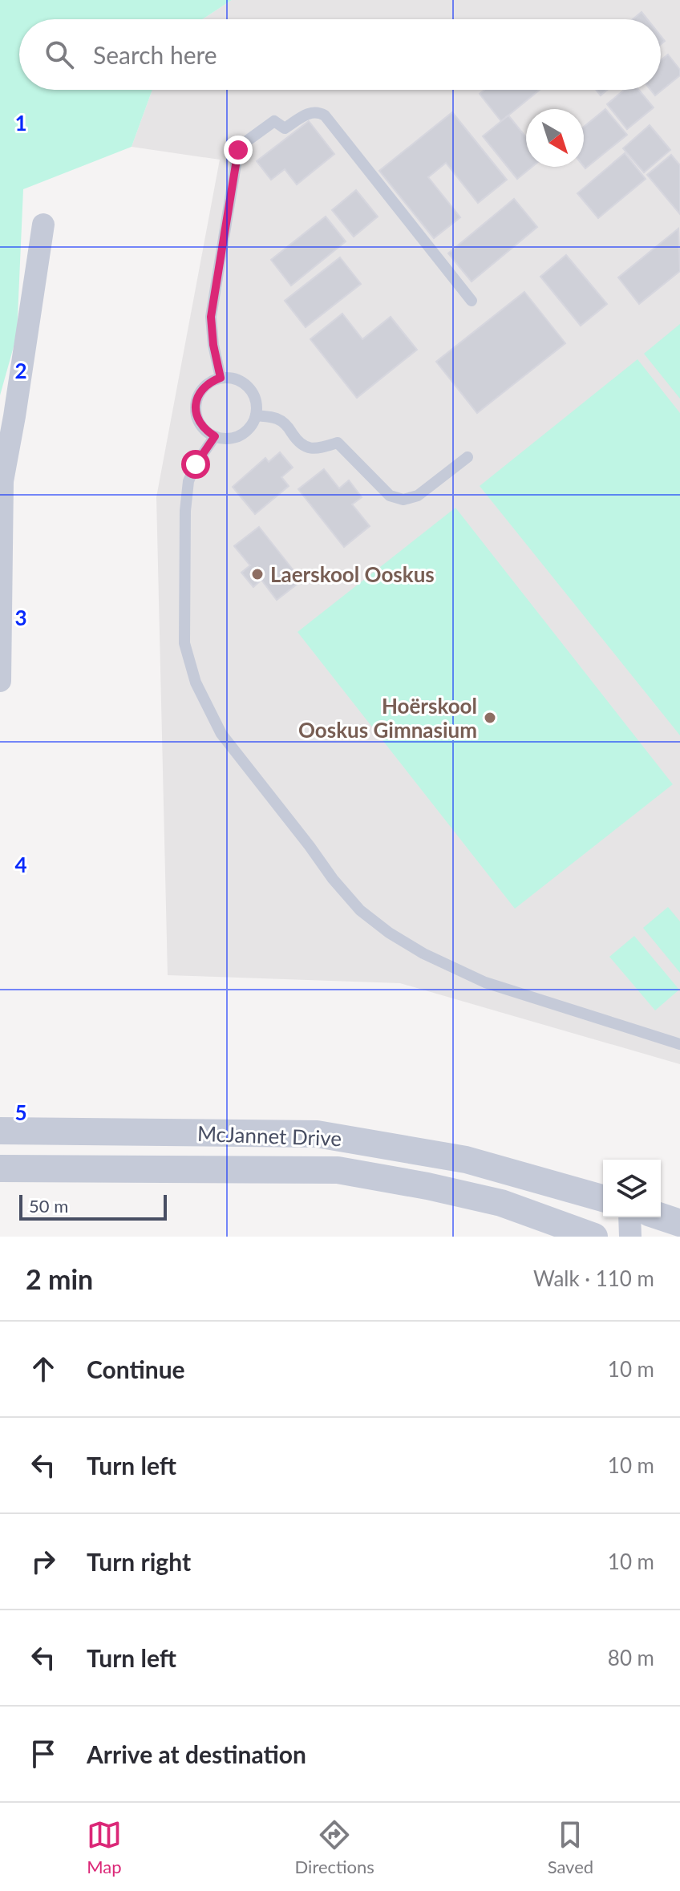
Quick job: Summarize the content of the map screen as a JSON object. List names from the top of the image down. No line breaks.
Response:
{"streets":{"street":["McJannet Drive"]},"places":["Laerskool Ooskus","Hoërskool Ooskus Gimnasium"],"scale_bar":"50 m","north":"bottom right","page":{"search":"Search here","scale":"50 m","heading":["2 min","Walk · 110 m"],"list":[["Continue","10 m"],["Turn left","10 m"],["Turn right","10 m"],["Turn left","80 m"],"Arrive at destination"],"nav":["Map","Directions","Saved"]},"grid":{"rows":["1","2","3","4","5"]}}
